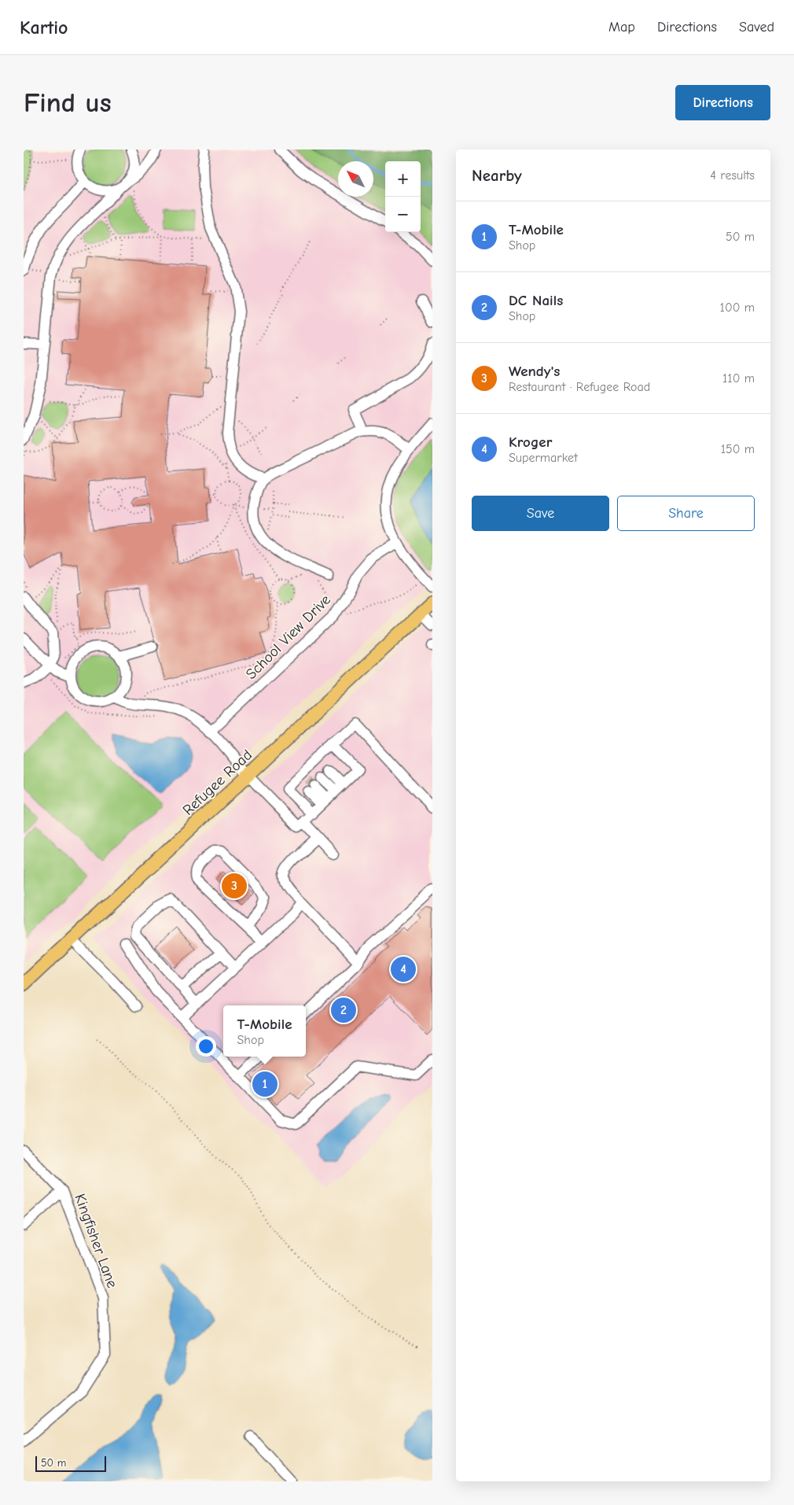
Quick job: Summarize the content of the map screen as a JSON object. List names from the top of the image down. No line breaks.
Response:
{"streets":{"main road":["Refugee Road"],"street":["School View Drive","Kingfisher Lane"]},"scale_bar":"50 m","north":"top left","page":{"header":"Kartio","nav":["Map","Directions","Saved"],"buttons":["Directions",["Save","Share"]],"title":"Find us","heading":["Nearby","4 results"],"map_buttons":["+","−"],"list":[{"mark":"1","name":"T-Mobile","note":"Shop","value":"50 m"},{"mark":"2","name":"DC Nails","note":"Shop","value":"100 m"},{"mark":"3","name":"Wendy's","note":"Restaurant · Refugee Road","value":"110 m"},{"mark":"4","name":"Kroger","note":"Supermarket","value":"150 m"}],"pins":["3","4","2","1"],"popup":["T-Mobile","Shop"],"scale":"50 m"}}
